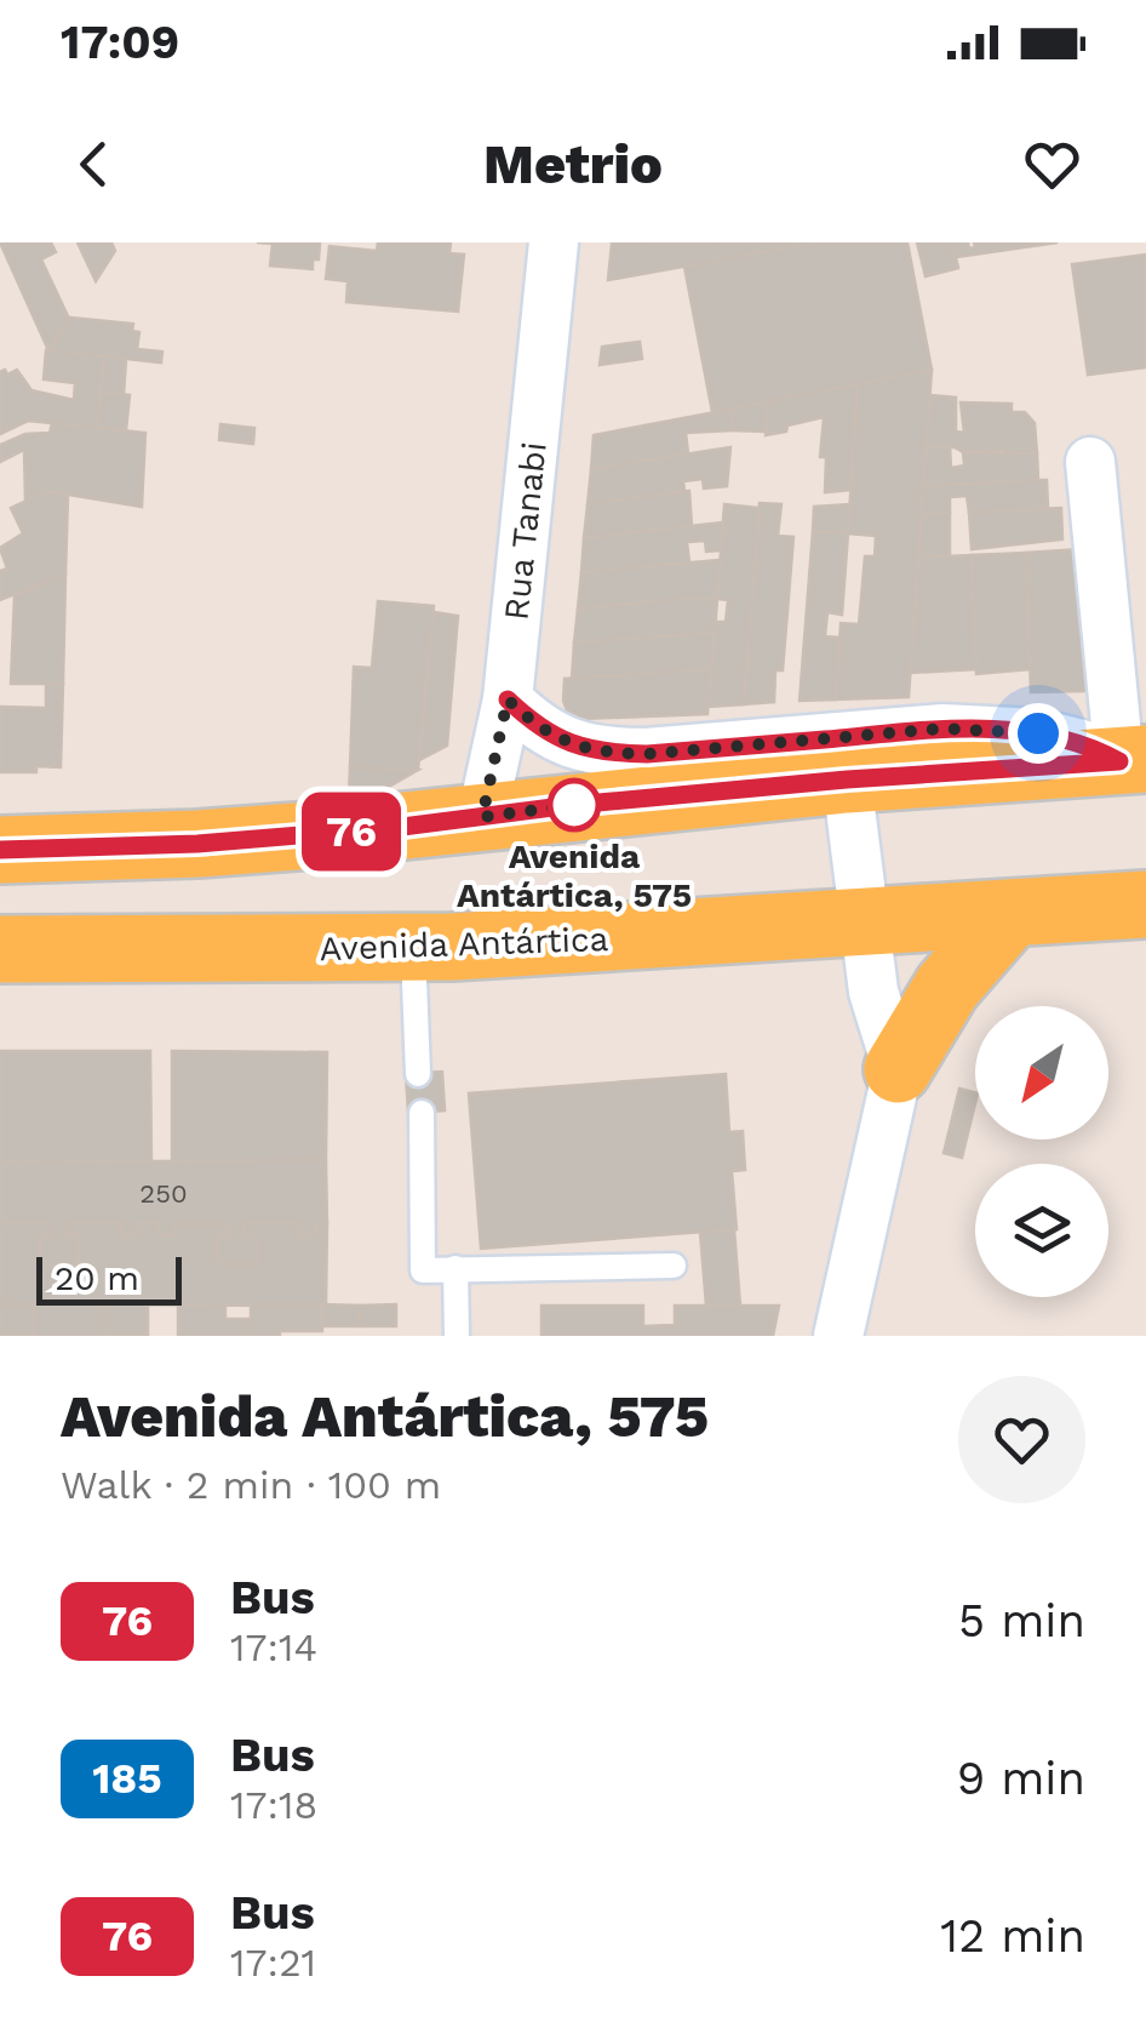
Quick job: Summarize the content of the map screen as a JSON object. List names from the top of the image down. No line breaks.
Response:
{"streets":{"main road":["Avenida Antártica"],"street":["Rua Tanabi"]},"places":["Avenida Antártica, 575"],"lines":["bus line 76"],"house_numbers":["250"],"scale_bar":"20 m","north":"bottom left","page":{"status":"17:09","header":"Metrio","on_map":"76","scale":"20 m","heading":["Avenida Antártica, 575","Walk · 2 min · 100 m"],"list":[{"mark":"76","name":"Bus","note":"17:14","value":"5 min"},{"mark":"185","name":"Bus","note":"17:18","value":"9 min"},{"mark":"76","name":"Bus","note":"17:21","value":"12 min"}]}}
